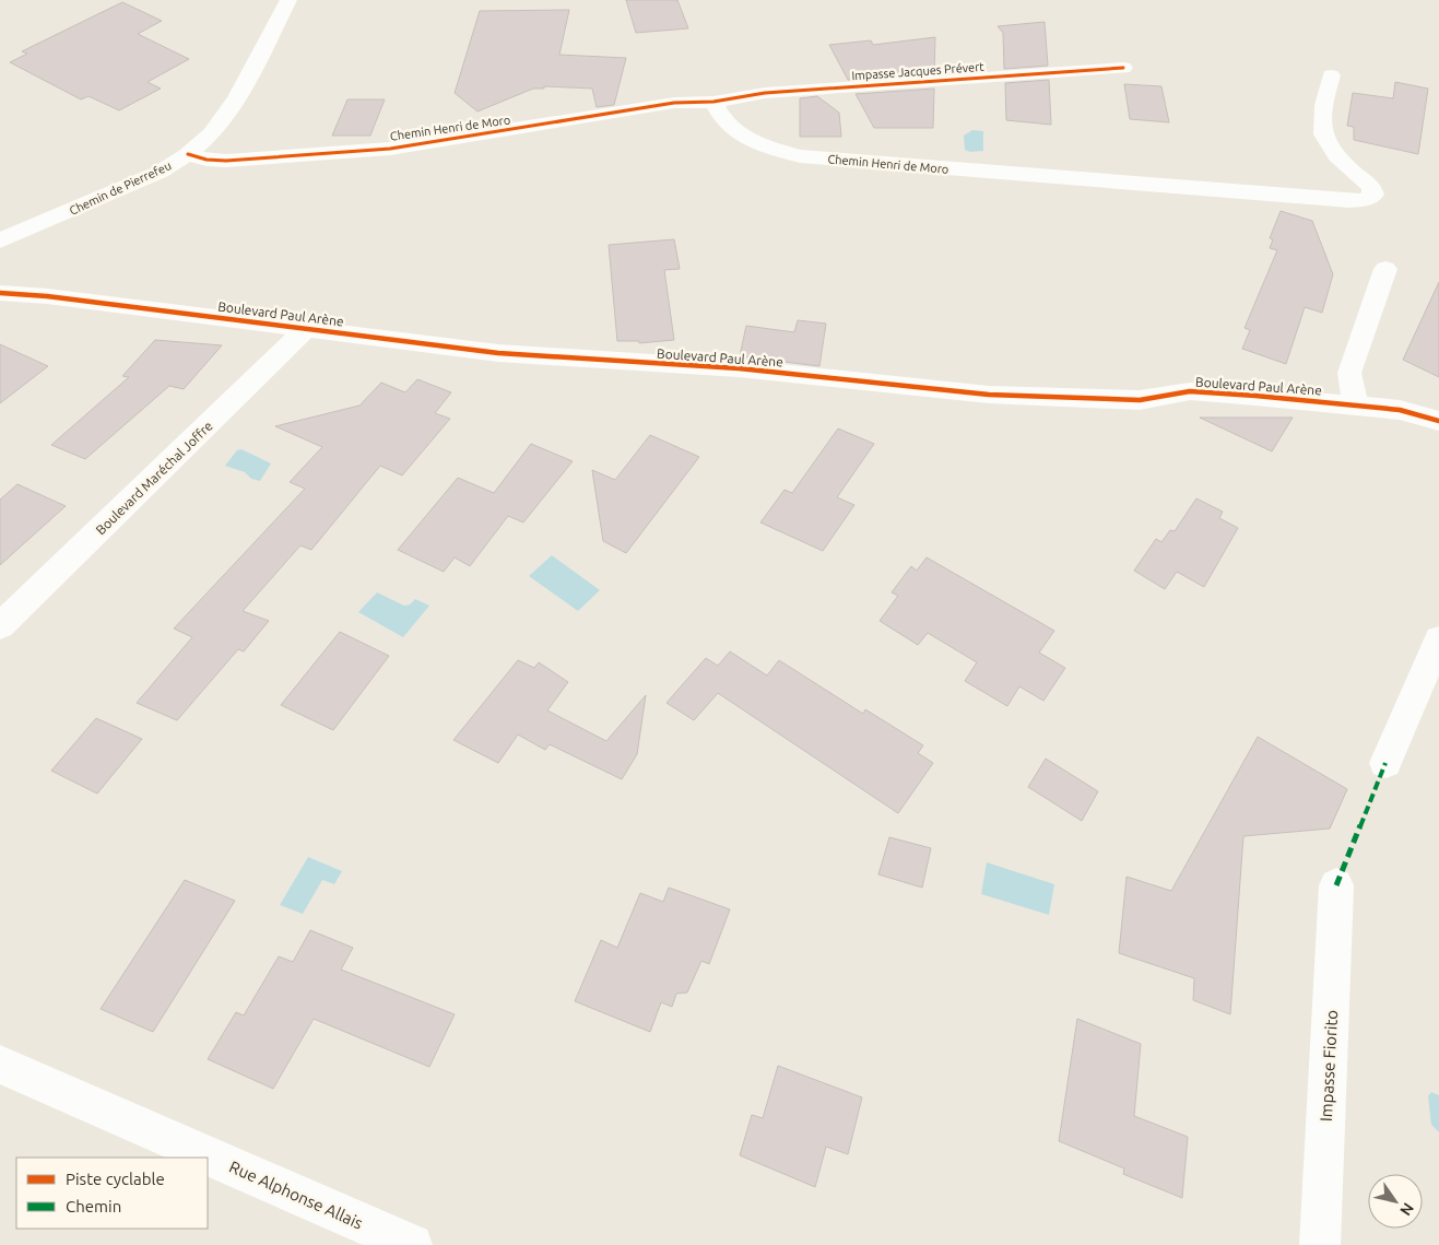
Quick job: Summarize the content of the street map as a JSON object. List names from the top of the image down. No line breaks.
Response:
{"streets":{"street":["Impasse Jacques Prévert","Chemin Henri de Moro","Chemin de Pierrefeu","Boulevard Paul Arène","Boulevard Maréchal Joffre","Impasse Fiorito","Rue Alphonse Allais"]},"crossings":[["Impasse Jacques Prévert","Chemin Henri de Moro"],["Chemin Henri de Moro","Chemin de Pierrefeu"],["Boulevard Paul Arène","Boulevard Maréchal Joffre"]],"legend":["Piste cyclable","Chemin"],"north":"bottom right"}
